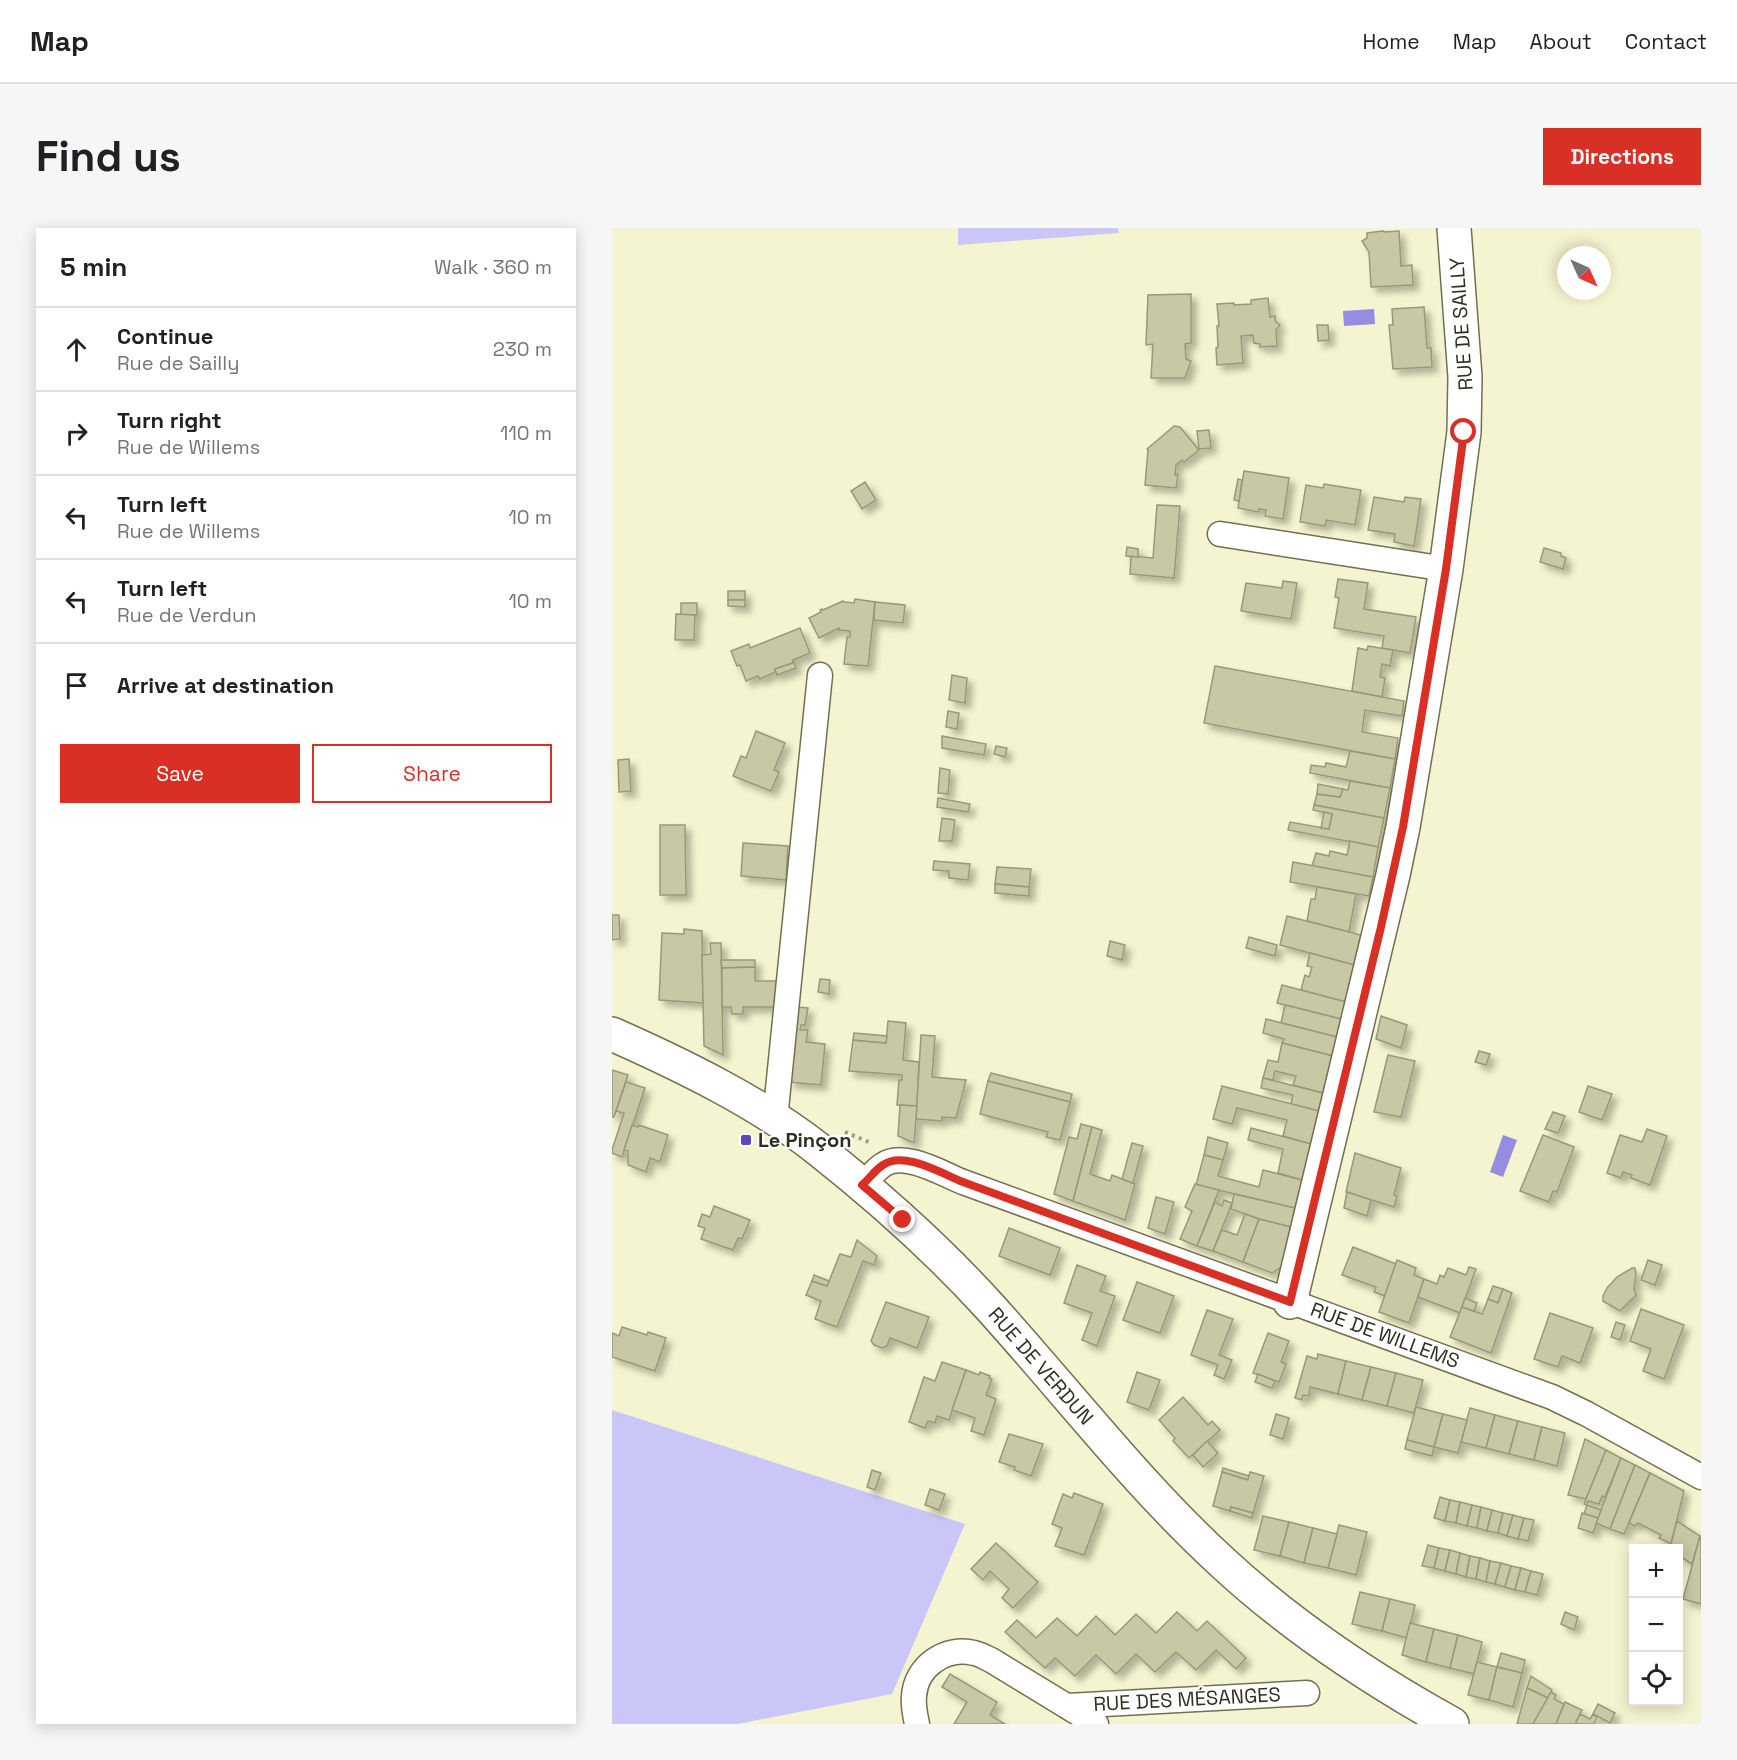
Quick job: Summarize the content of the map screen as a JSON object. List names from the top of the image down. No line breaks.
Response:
{"streets":{"main road":["RUE DE SAILLY","RUE DE VERDUN"],"street":["RUE DE WILLEMS","RUE DES MÉSANGES"]},"crossings":[["RUE DE SAILLY","RUE DE WILLEMS"],["RUE DE WILLEMS","RUE DE VERDUN"]],"places":{"transit":["Le Pinçon"]},"north":"bottom right","page":{"header":"Map","nav":["Home","Map","About","Contact"],"buttons":["Directions",["Save","Share"]],"title":"Find us","heading":["5 min","Walk · 360 m"],"list":[["Continue","Rue de Sailly","230 m"],["Turn right","Rue de Willems","110 m"],["Turn left","Rue de Willems","10 m"],["Turn left","Rue de Verdun","10 m"],"Arrive at destination"],"map_buttons":["+","−"]}}
